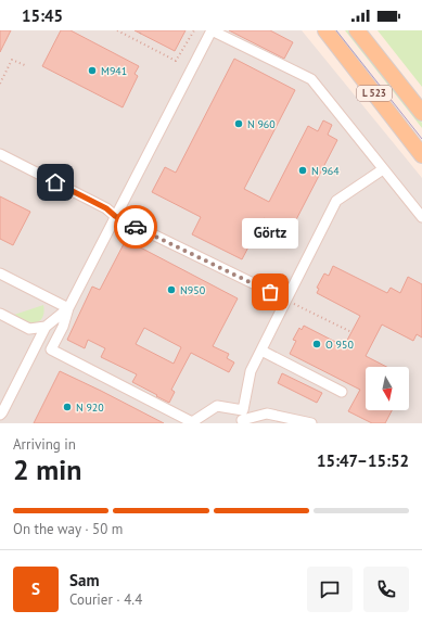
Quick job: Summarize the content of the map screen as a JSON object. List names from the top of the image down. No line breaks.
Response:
{"streets":{"main road":["L 523"]},"places":["M941","N 960","N 964","N950","Görtz","O 950","N 920"],"north":"bottom","page":{"status":"15:45","bubble":"Görtz","heading":["2 min","Arriving in","15:47–15:52"],"panel":["Sam","Courier · 4.4"],"bar":"On the way · 50 m","round":"S"}}
